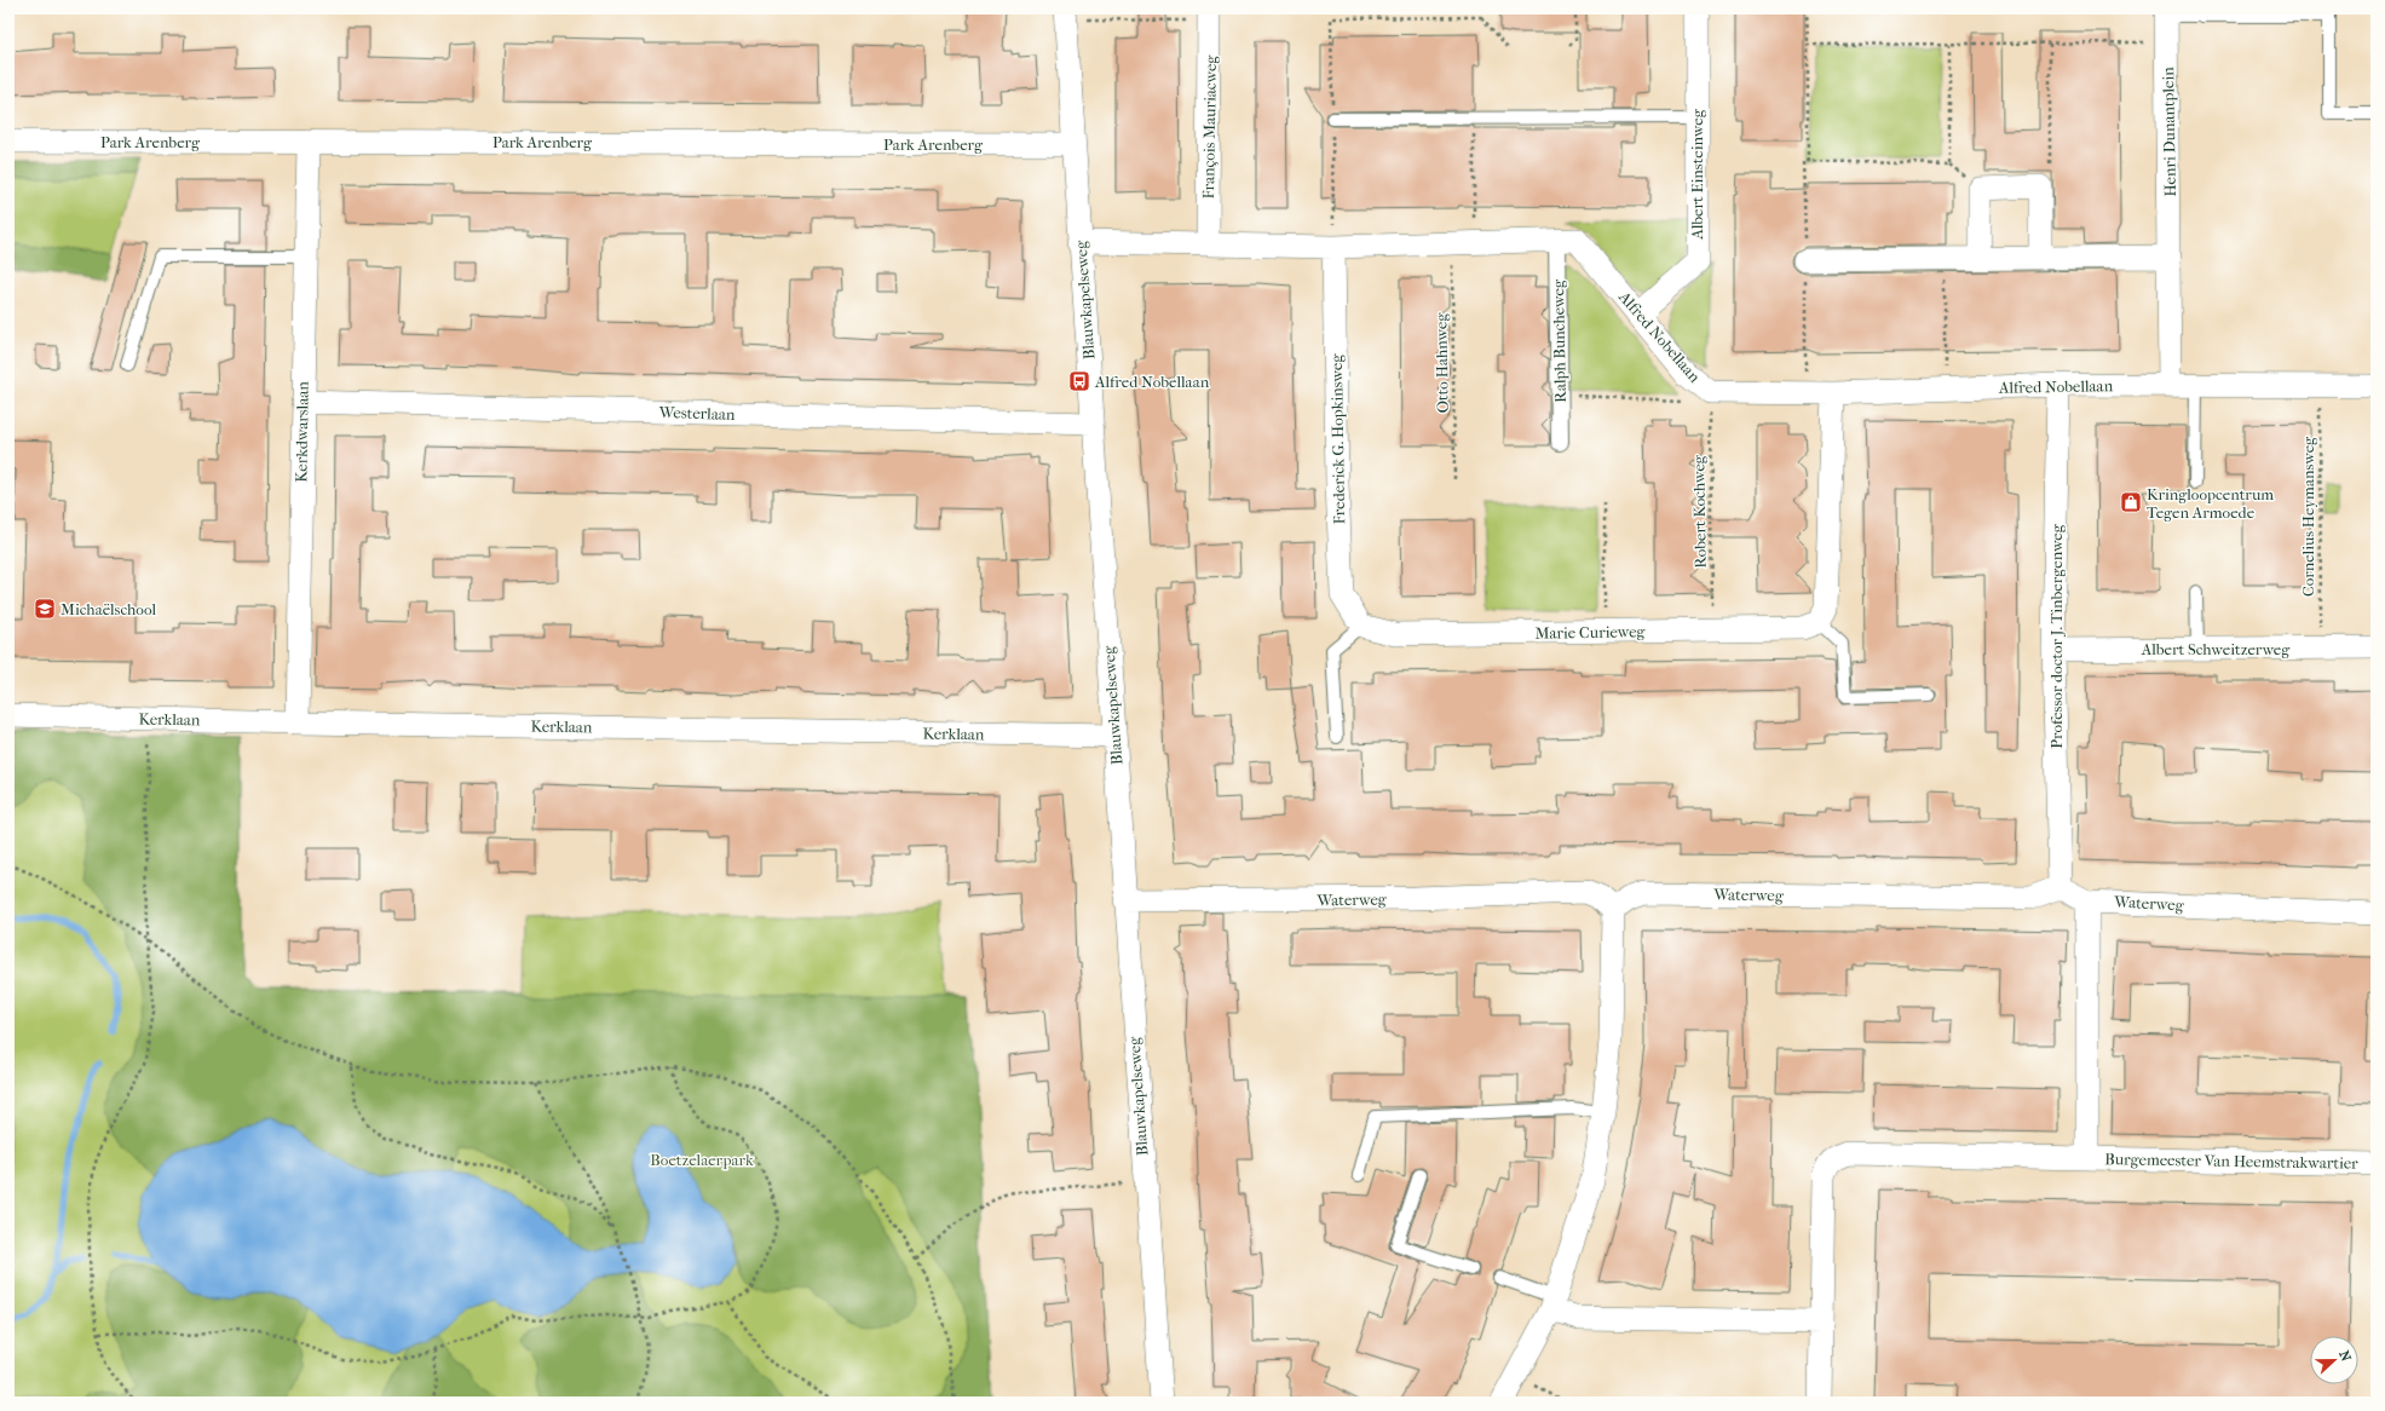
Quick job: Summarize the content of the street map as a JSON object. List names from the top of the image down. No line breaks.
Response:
{"streets":{"street":["François Mauriacweg","Henri Dunantplein","Park Arenberg","Albert Einsteinweg","Blauwkapelseweg","Alfred Nobellaan","Ralph Buncheweg","Westerlaan","Kerkdwarslaan","Frederick G. Hopkinsweg","Marie Curieweg","Professor doctor J. Tinbergenweg","Albert Schweitzerweg","Kerklaan","Waterweg","Burgemeester Van Heemstrakwartier"],"path":["Otto Hahnweg","Robert Kochweg","Cornelius Heymansweg"]},"crossings":[["François Mauriacweg","Alfred Nobellaan"],["Henri Dunantplein","Alfred Nobellaan"],["Park Arenberg","Blauwkapelseweg"],["Park Arenberg","Kerkdwarslaan"],["Albert Einsteinweg","Alfred Nobellaan"],["Blauwkapelseweg","Alfred Nobellaan"],["Blauwkapelseweg","Westerlaan"],["Blauwkapelseweg","Kerklaan"],["Blauwkapelseweg","Waterweg"],["Alfred Nobellaan","Ralph Buncheweg"],["Alfred Nobellaan","Otto Hahnweg"],["Alfred Nobellaan","Frederick G. Hopkinsweg"],["Alfred Nobellaan","Robert Kochweg"],["Alfred Nobellaan","Cornelius Heymansweg"],["Alfred Nobellaan","Professor doctor J. Tinbergenweg"],["Westerlaan","Kerkdwarslaan"],["Kerkdwarslaan","Kerklaan"],["Frederick G. Hopkinsweg","Marie Curieweg"],["Robert Kochweg","Marie Curieweg"],["Cornelius Heymansweg","Albert Schweitzerweg"],["Professor doctor J. Tinbergenweg","Albert Schweitzerweg"],["Professor doctor J. Tinbergenweg","Waterweg"],["Waterweg","Burgemeester Van Heemstrakwartier"]],"parks":["Boetzelaerpark"],"places":{"bus stop":["Alfred Nobellaan"],"shop":["Kringloopcentrum Tegen Armoede"],"school or university":["Michaëlschool"]},"north":"right"}
